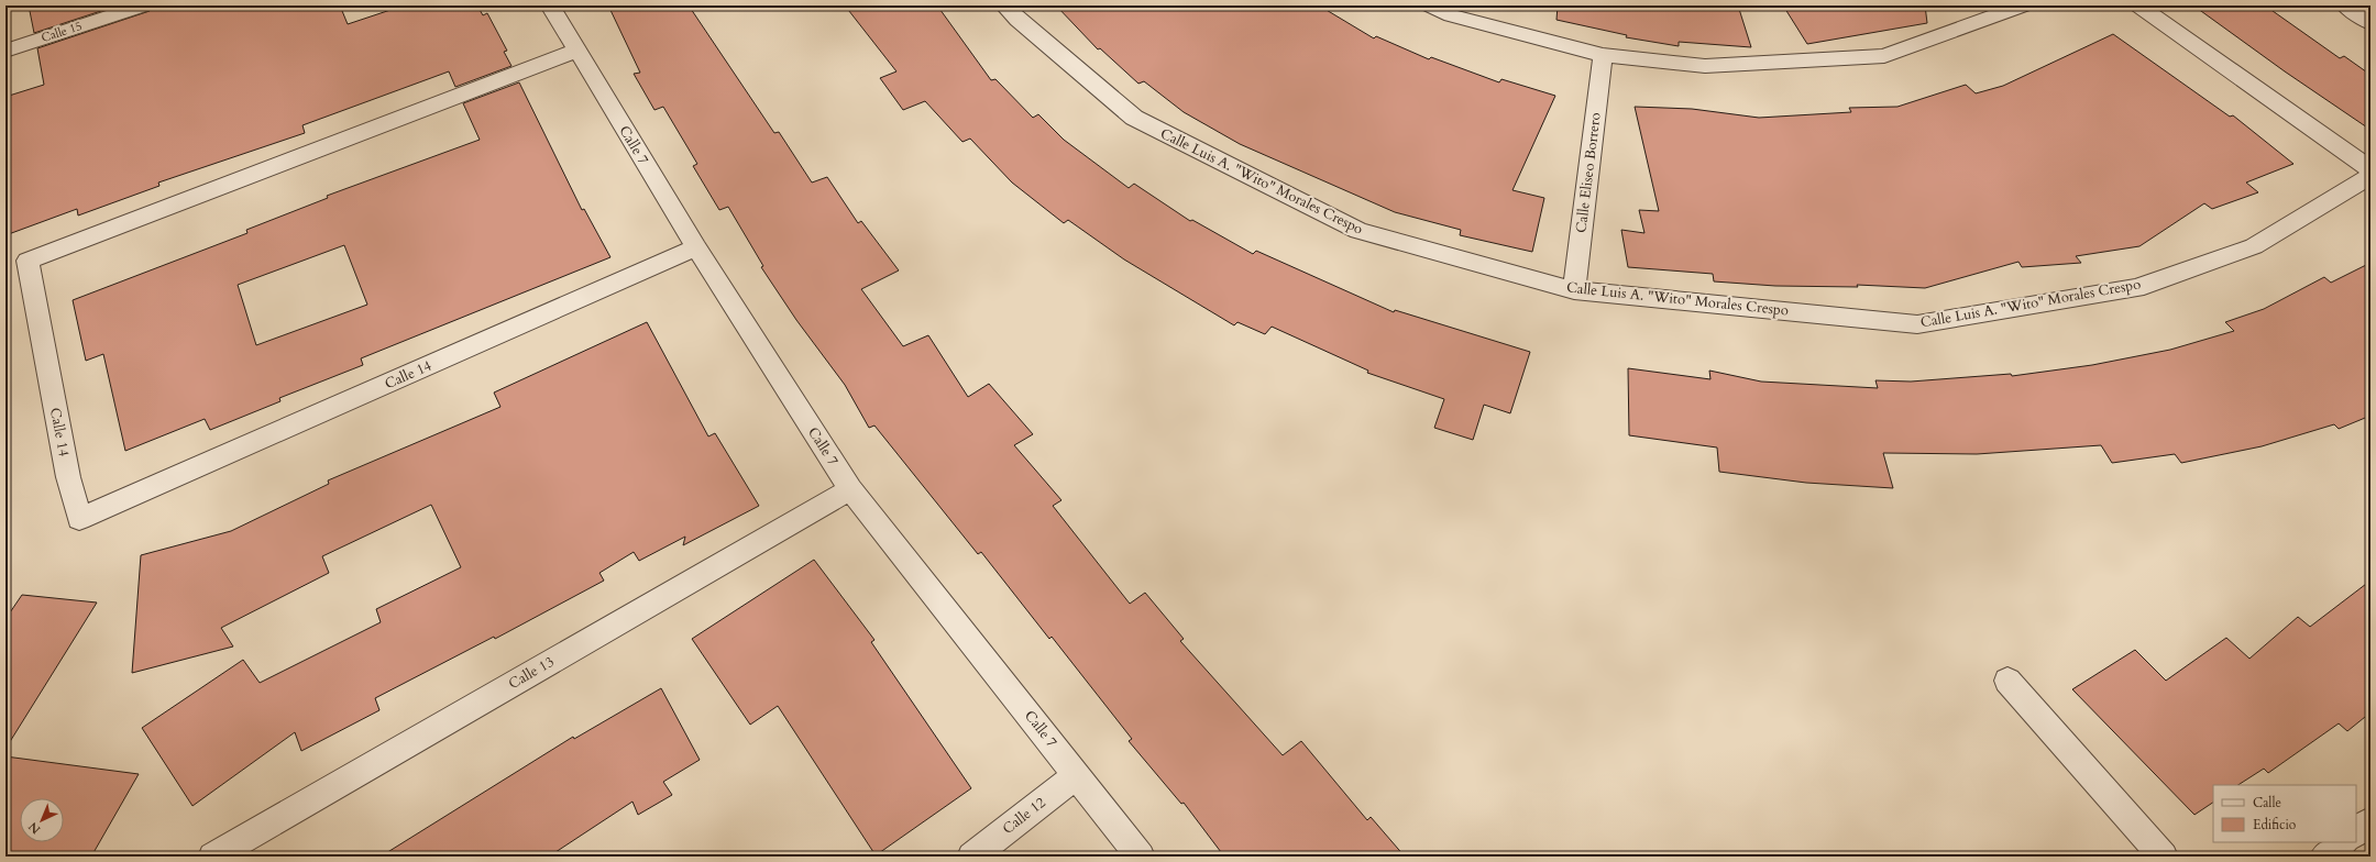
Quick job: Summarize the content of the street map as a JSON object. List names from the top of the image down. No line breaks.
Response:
{"streets":{"street":["Calle 15","Calle 7","Calle Eliseo Borrero","Calle Luis A. \"Wito\" Morales Crespo","Calle 14","Calle 13","Calle 12"]},"crossings":[["Calle 7","Calle 14"],["Calle 7","Calle 13"],["Calle 7","Calle 12"],["Calle Eliseo Borrero","Calle Luis A. \"Wito\" Morales Crespo"]],"legend":["Calle","Edificio"],"north":"bottom left"}
